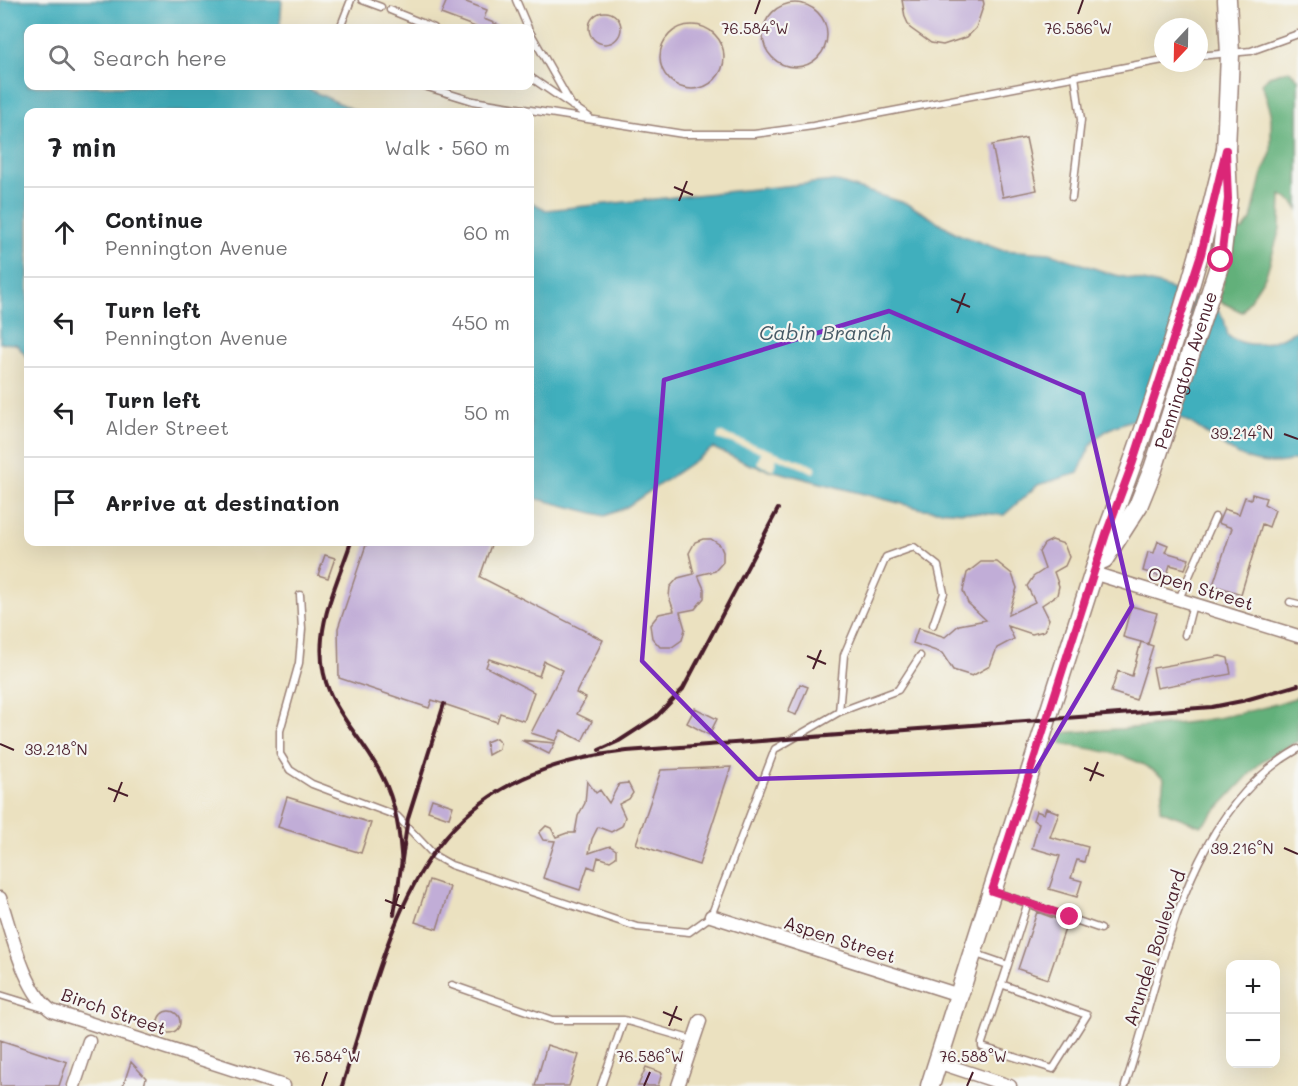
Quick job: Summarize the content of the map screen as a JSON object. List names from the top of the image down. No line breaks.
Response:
{"streets":{"main road":["Pennington Avenue"],"street":["Open Street","Aspen Street","Birch Street"],"lane":["Arundel Boulevard"]},"crossings":[["Pennington Avenue","Open Street"],["Pennington Avenue","Aspen Street"]],"water":["Cabin Branch"],"north":"bottom","page":{"search":"Search here","heading":["7 min","Walk · 560 m"],"list":[["Continue","Pennington Avenue","60 m"],["Turn left","Pennington Avenue","450 m"],["Turn left","Alder Street","50 m"],"Arrive at destination"],"map_buttons":["+","−"]},"coordinates":["76.584°W","76.586°W","39.214°N","39.218°N","39.216°N","76.588°W"]}
